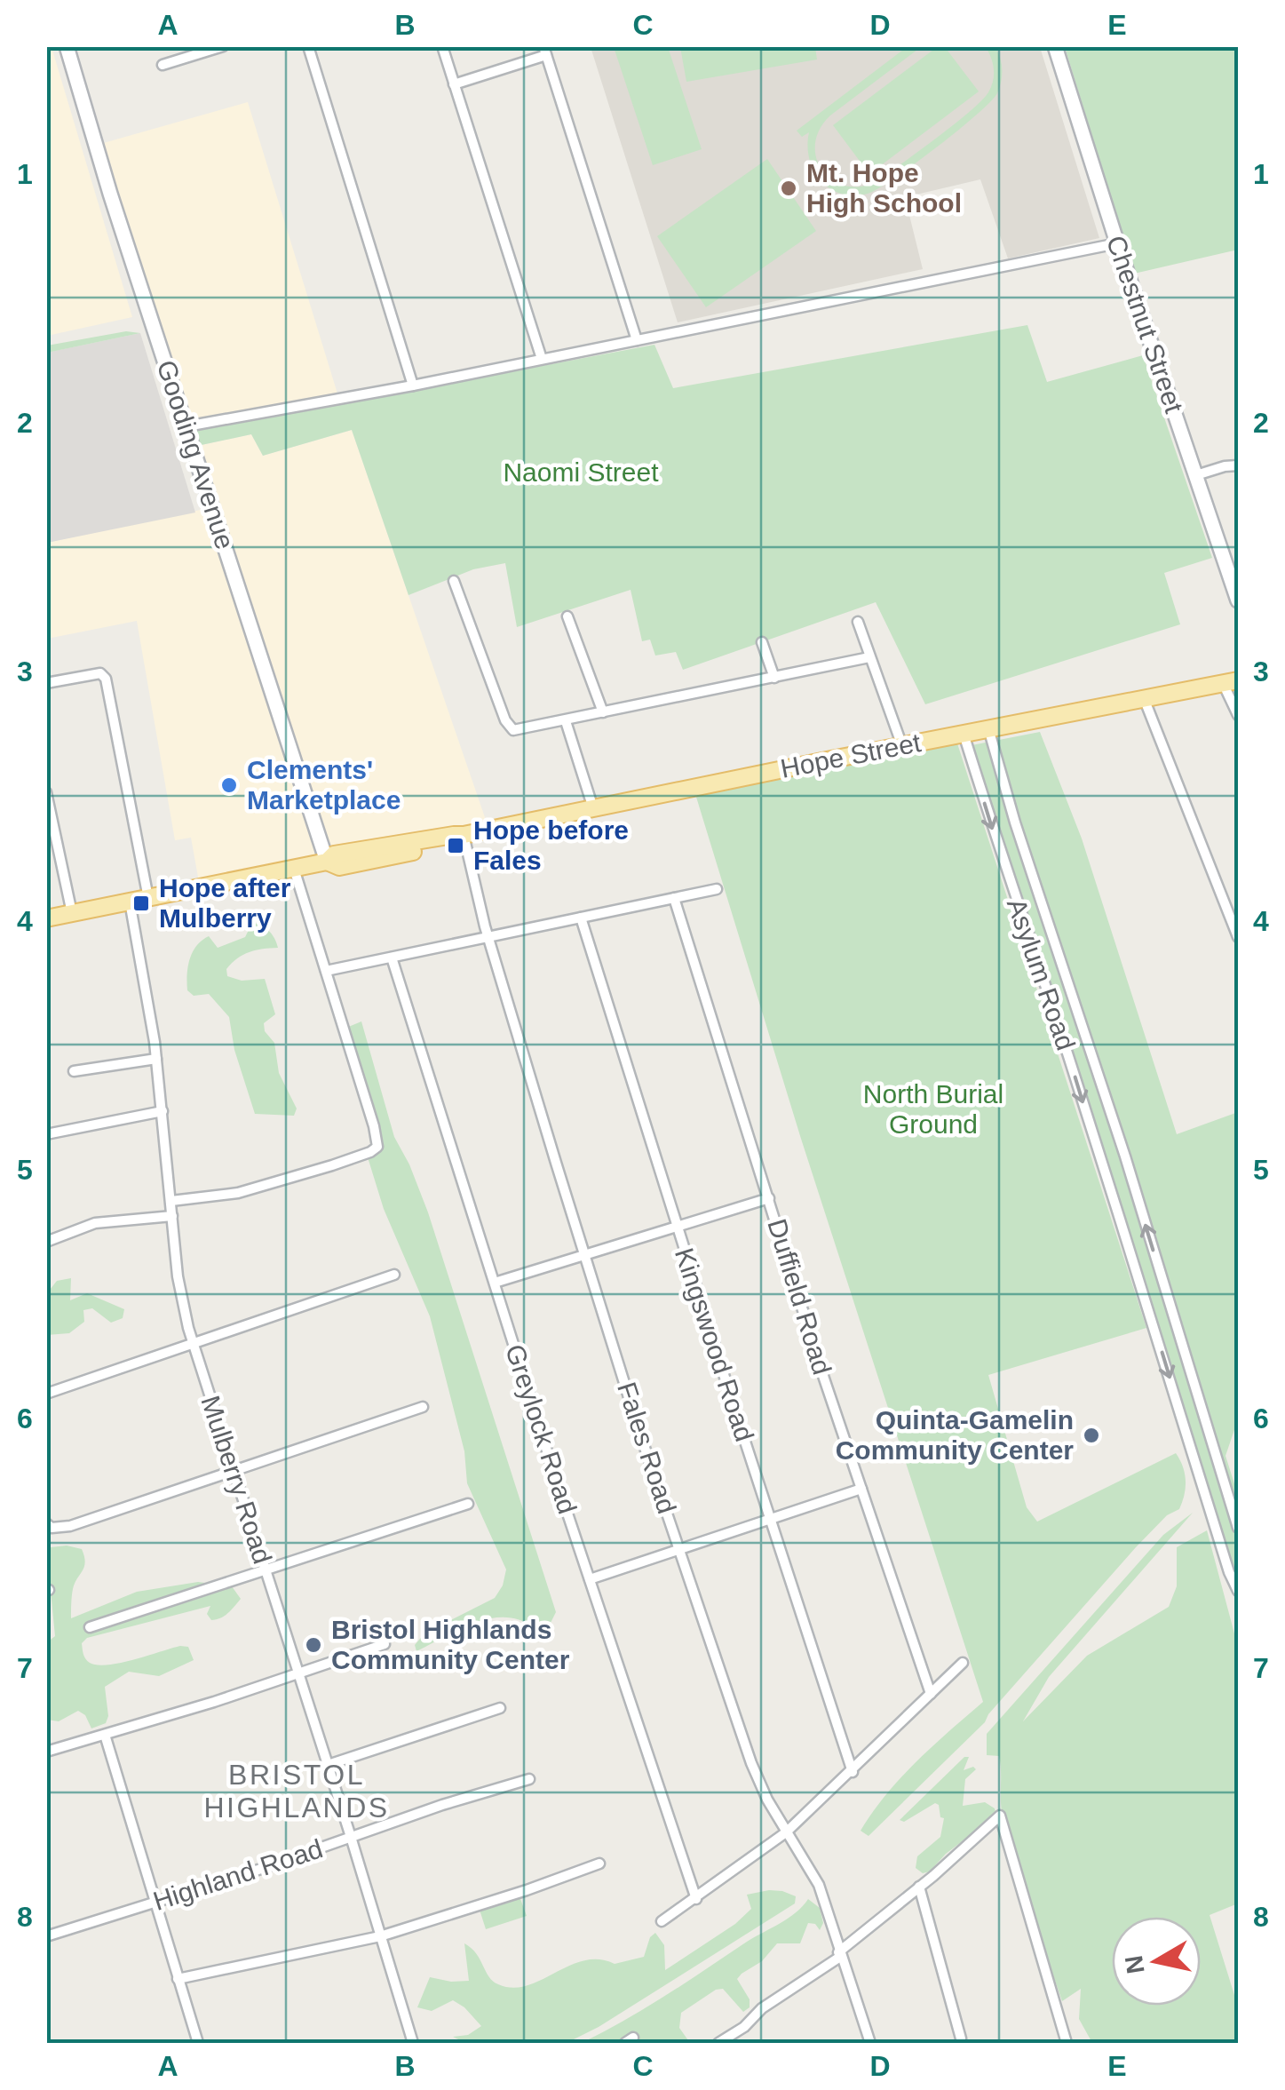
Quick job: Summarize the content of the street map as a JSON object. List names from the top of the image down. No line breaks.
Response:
{"streets":{"main road":["Chestnut Street","Gooding Avenue","Hope Street"],"street":["Asylum Road","Duffield Road","Kingswood Road","Greylock Road","Fales Road","Mulberry Road","Highland Road"]},"crossings":[["Gooding Avenue","Hope Street"],["Hope Street","Asylum Road"],["Hope Street","Fales Road"],["Hope Street","Mulberry Road"],["Mulberry Road","Highland Road"]],"districts":["BRISTOL HIGHLANDS"],"parks":["Naomi Street","North Burial Ground"],"places":{"other":["Mt. Hope High School","Clements' Marketplace","Quinta-Gamelin Community Center","Bristol Highlands Community Center"],"transit":["Hope before Fales","Hope after Mulberry"]},"north":"left","grid":{"columns":["A","B","C","D","E"],"rows":["1","2","3","4","5","6","7","8"]}}
